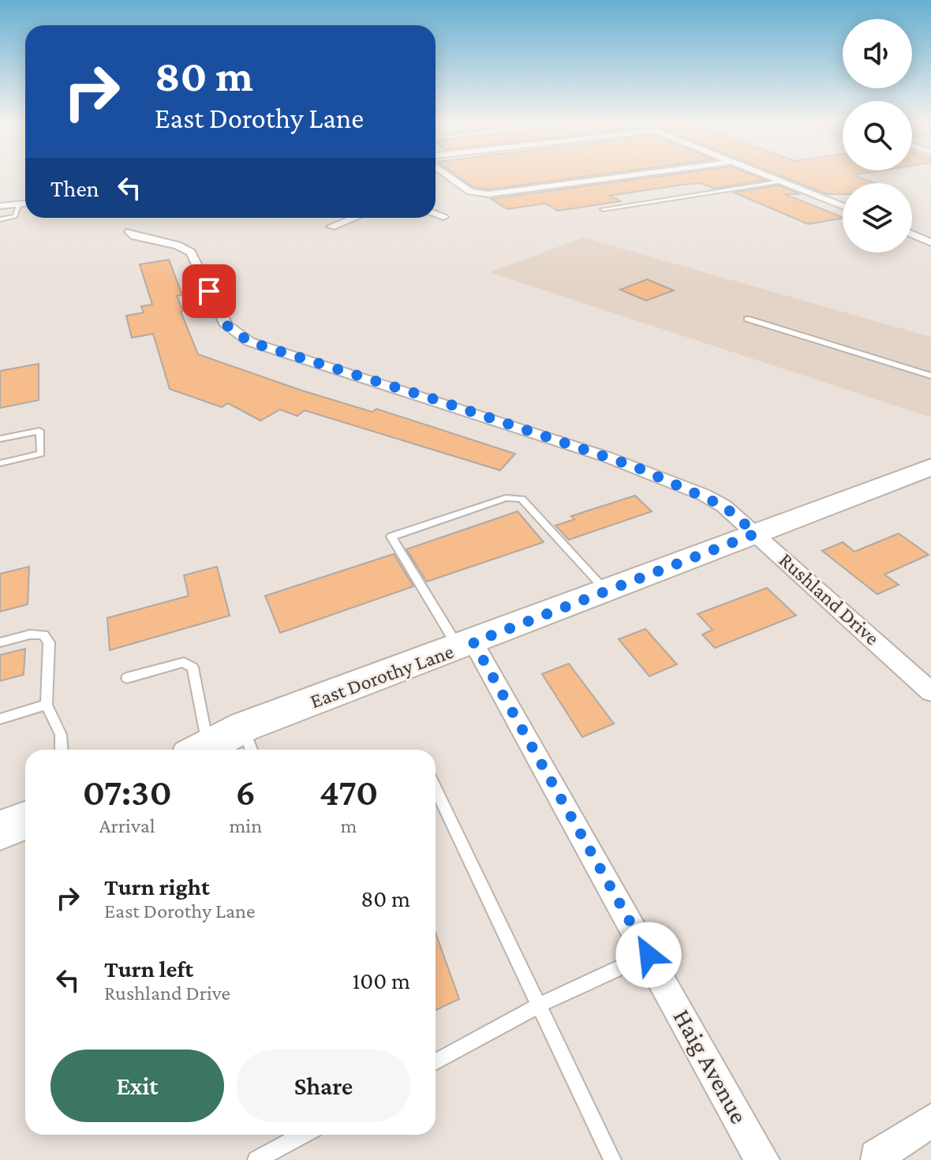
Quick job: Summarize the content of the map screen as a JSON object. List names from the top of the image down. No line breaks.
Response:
{"streets":{"main road":["East Dorothy Lane"],"street":["Rushland Drive","Haig Avenue"]},"crossings":[["Rushland Drive","East Dorothy Lane"],["East Dorothy Lane","Haig Avenue"]],"page":{"turn":["80 m","East Dorothy Lane"],"then":"Then","eta":["07:30","Arrival","6","min","470","m"],"list":[{"name":"Turn right","note":"East Dorothy Lane","value":"80 m"},{"name":"Turn left","note":"Rushland Drive","value":"100 m"}],"buttons":["Exit","Share"]}}
